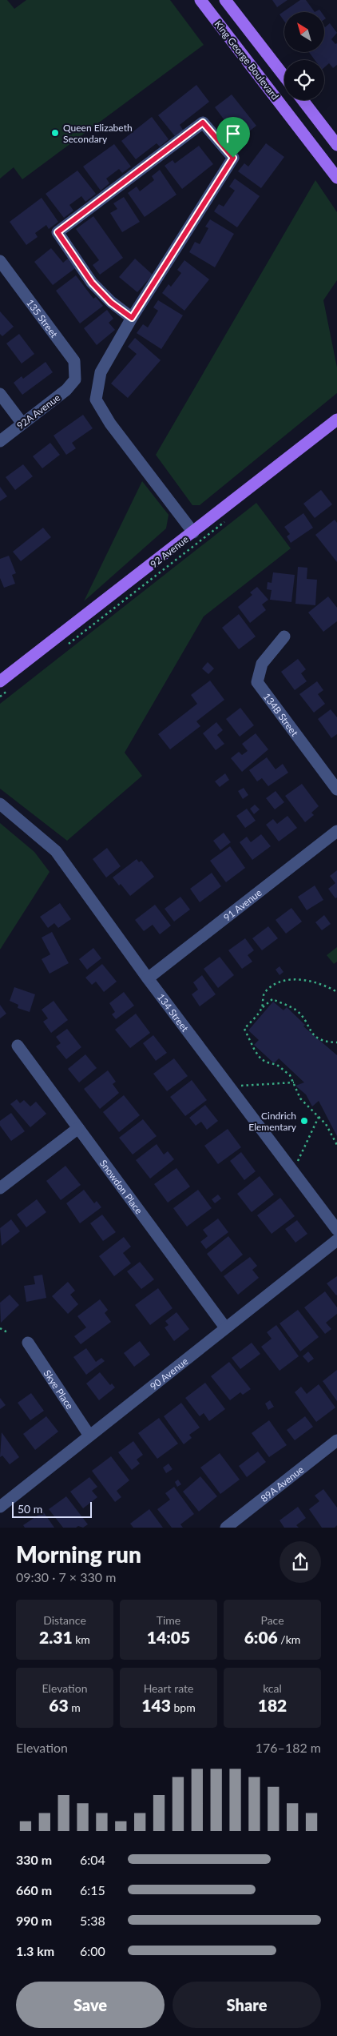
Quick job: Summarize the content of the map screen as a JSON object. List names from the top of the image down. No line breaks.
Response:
{"streets":{"main road":["King George Boulevard","92 Avenue"],"street":["135 Street","92A Avenue","134B Street","91 Avenue","134 Street","Snowdon Place","90 Avenue","Skye Place","89A Avenue"]},"crossings":[["135 Street","92A Avenue"],["91 Avenue","134 Street"],["Snowdon Place","90 Avenue"],["90 Avenue","Skye Place"]],"places":["Queen Elizabeth Secondary","Cindrich Elementary"],"scale_bar":"50 m","north":"top left","page":{"scale":"50 m","heading":["Morning run","09:30 · 7 × 330 m"],"stats":[["Distance","2.31 km"],["Time","14:05"],["Pace","6:06 /km"],["Elevation","63 m"],["Heart rate","143 bpm"],["kcal","182"]],"chart":["Elevation","176–182 m"],"list":[{"name":"330 m","note":"6:04"},{"name":"660 m","note":"6:15"},{"name":"990 m","note":"5:38"},{"name":"1.3 km","note":"6:00"}],"buttons":["Save","Share"]}}
